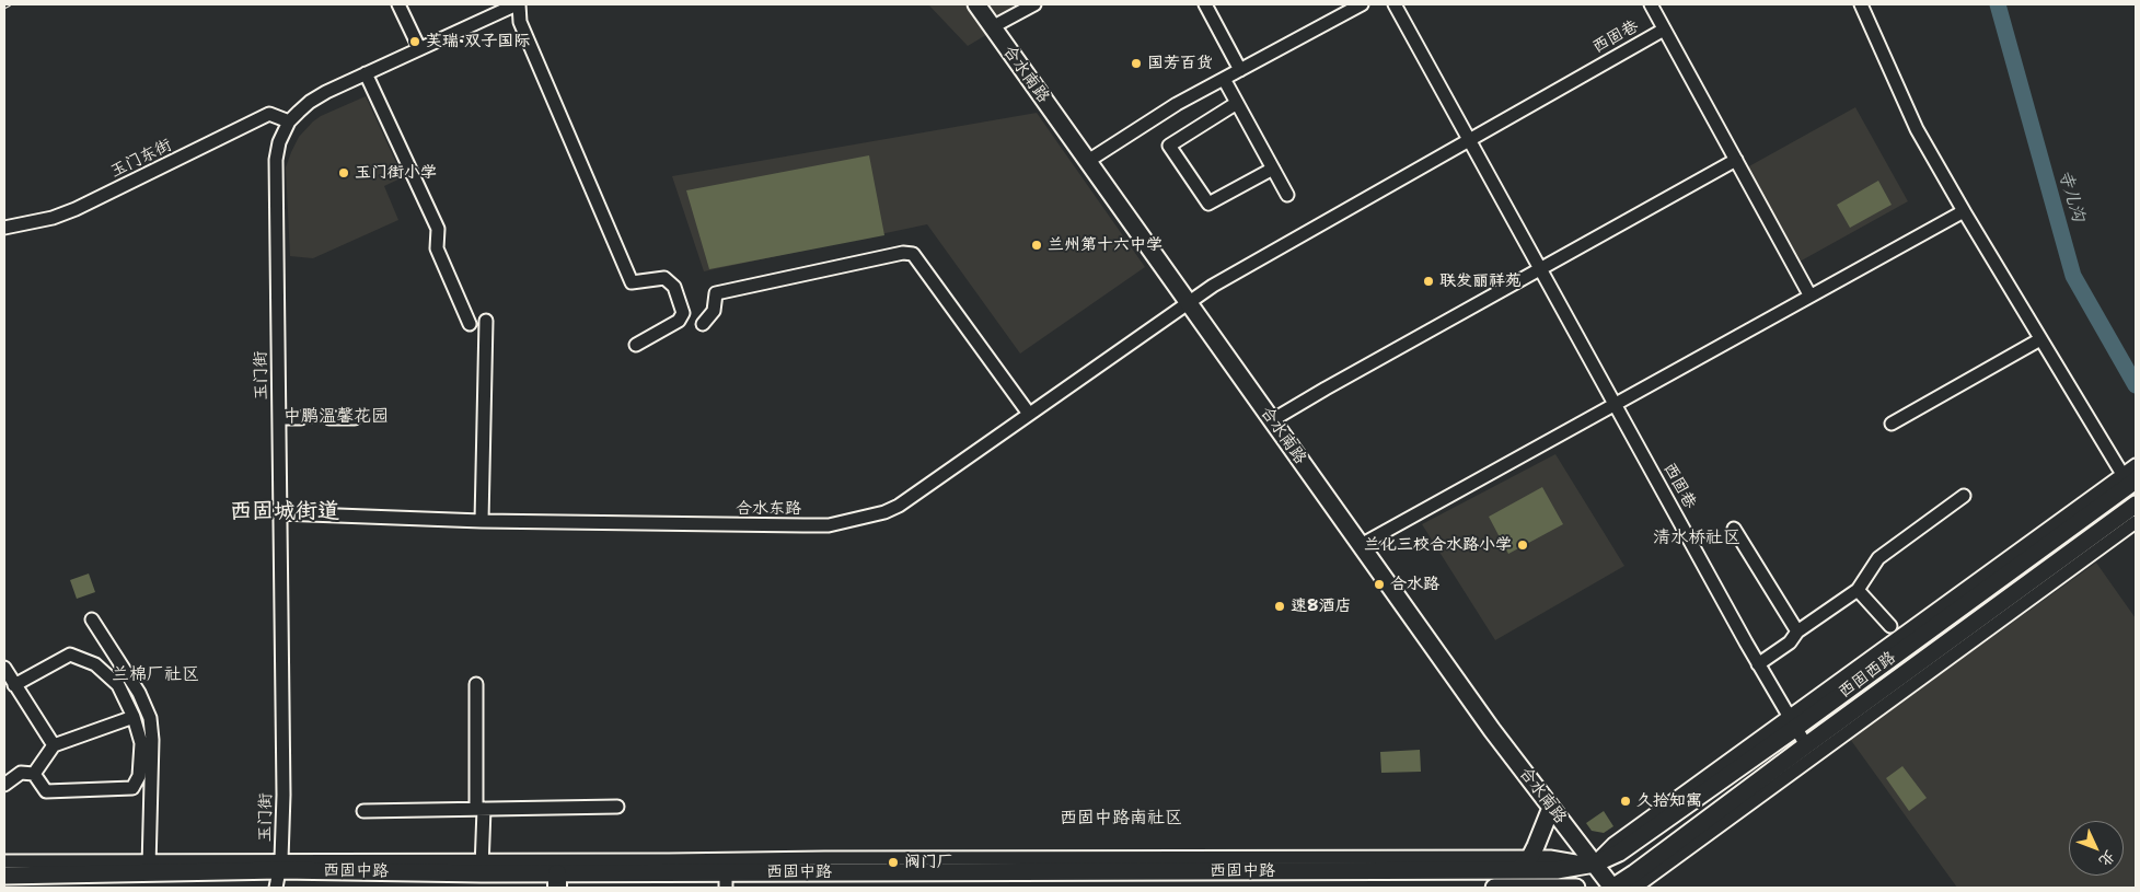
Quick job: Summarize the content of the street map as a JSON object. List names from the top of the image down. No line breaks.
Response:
{"streets":{"main road":["合水南路","西固西路","西固中路"],"street":["西固巷","玉门东街","玉门街","合水东路"]},"crossings":[["西固巷","合水东路"],["西固巷","西固西路"],["合水南路","合水东路"],["合水南路","西固西路"],["合水南路","西固中路"],["玉门东街","玉门街"],["玉门街","合水东路"],["玉门街","西固中路"],["西固西路","西固中路"]],"districts":["中鹏温馨花园","西固城街道","清水桥社区","兰棉厂社区","西固中路南社区"],"water":["寺儿沟"],"places":["芙瑞·双子国际","国芳百货","玉门街小学","兰州第十六中学","联发丽祥苑","兰化三校合水路小学","合水路","速8酒店","久拾知寓","阀门厂"],"north":"bottom right"}
